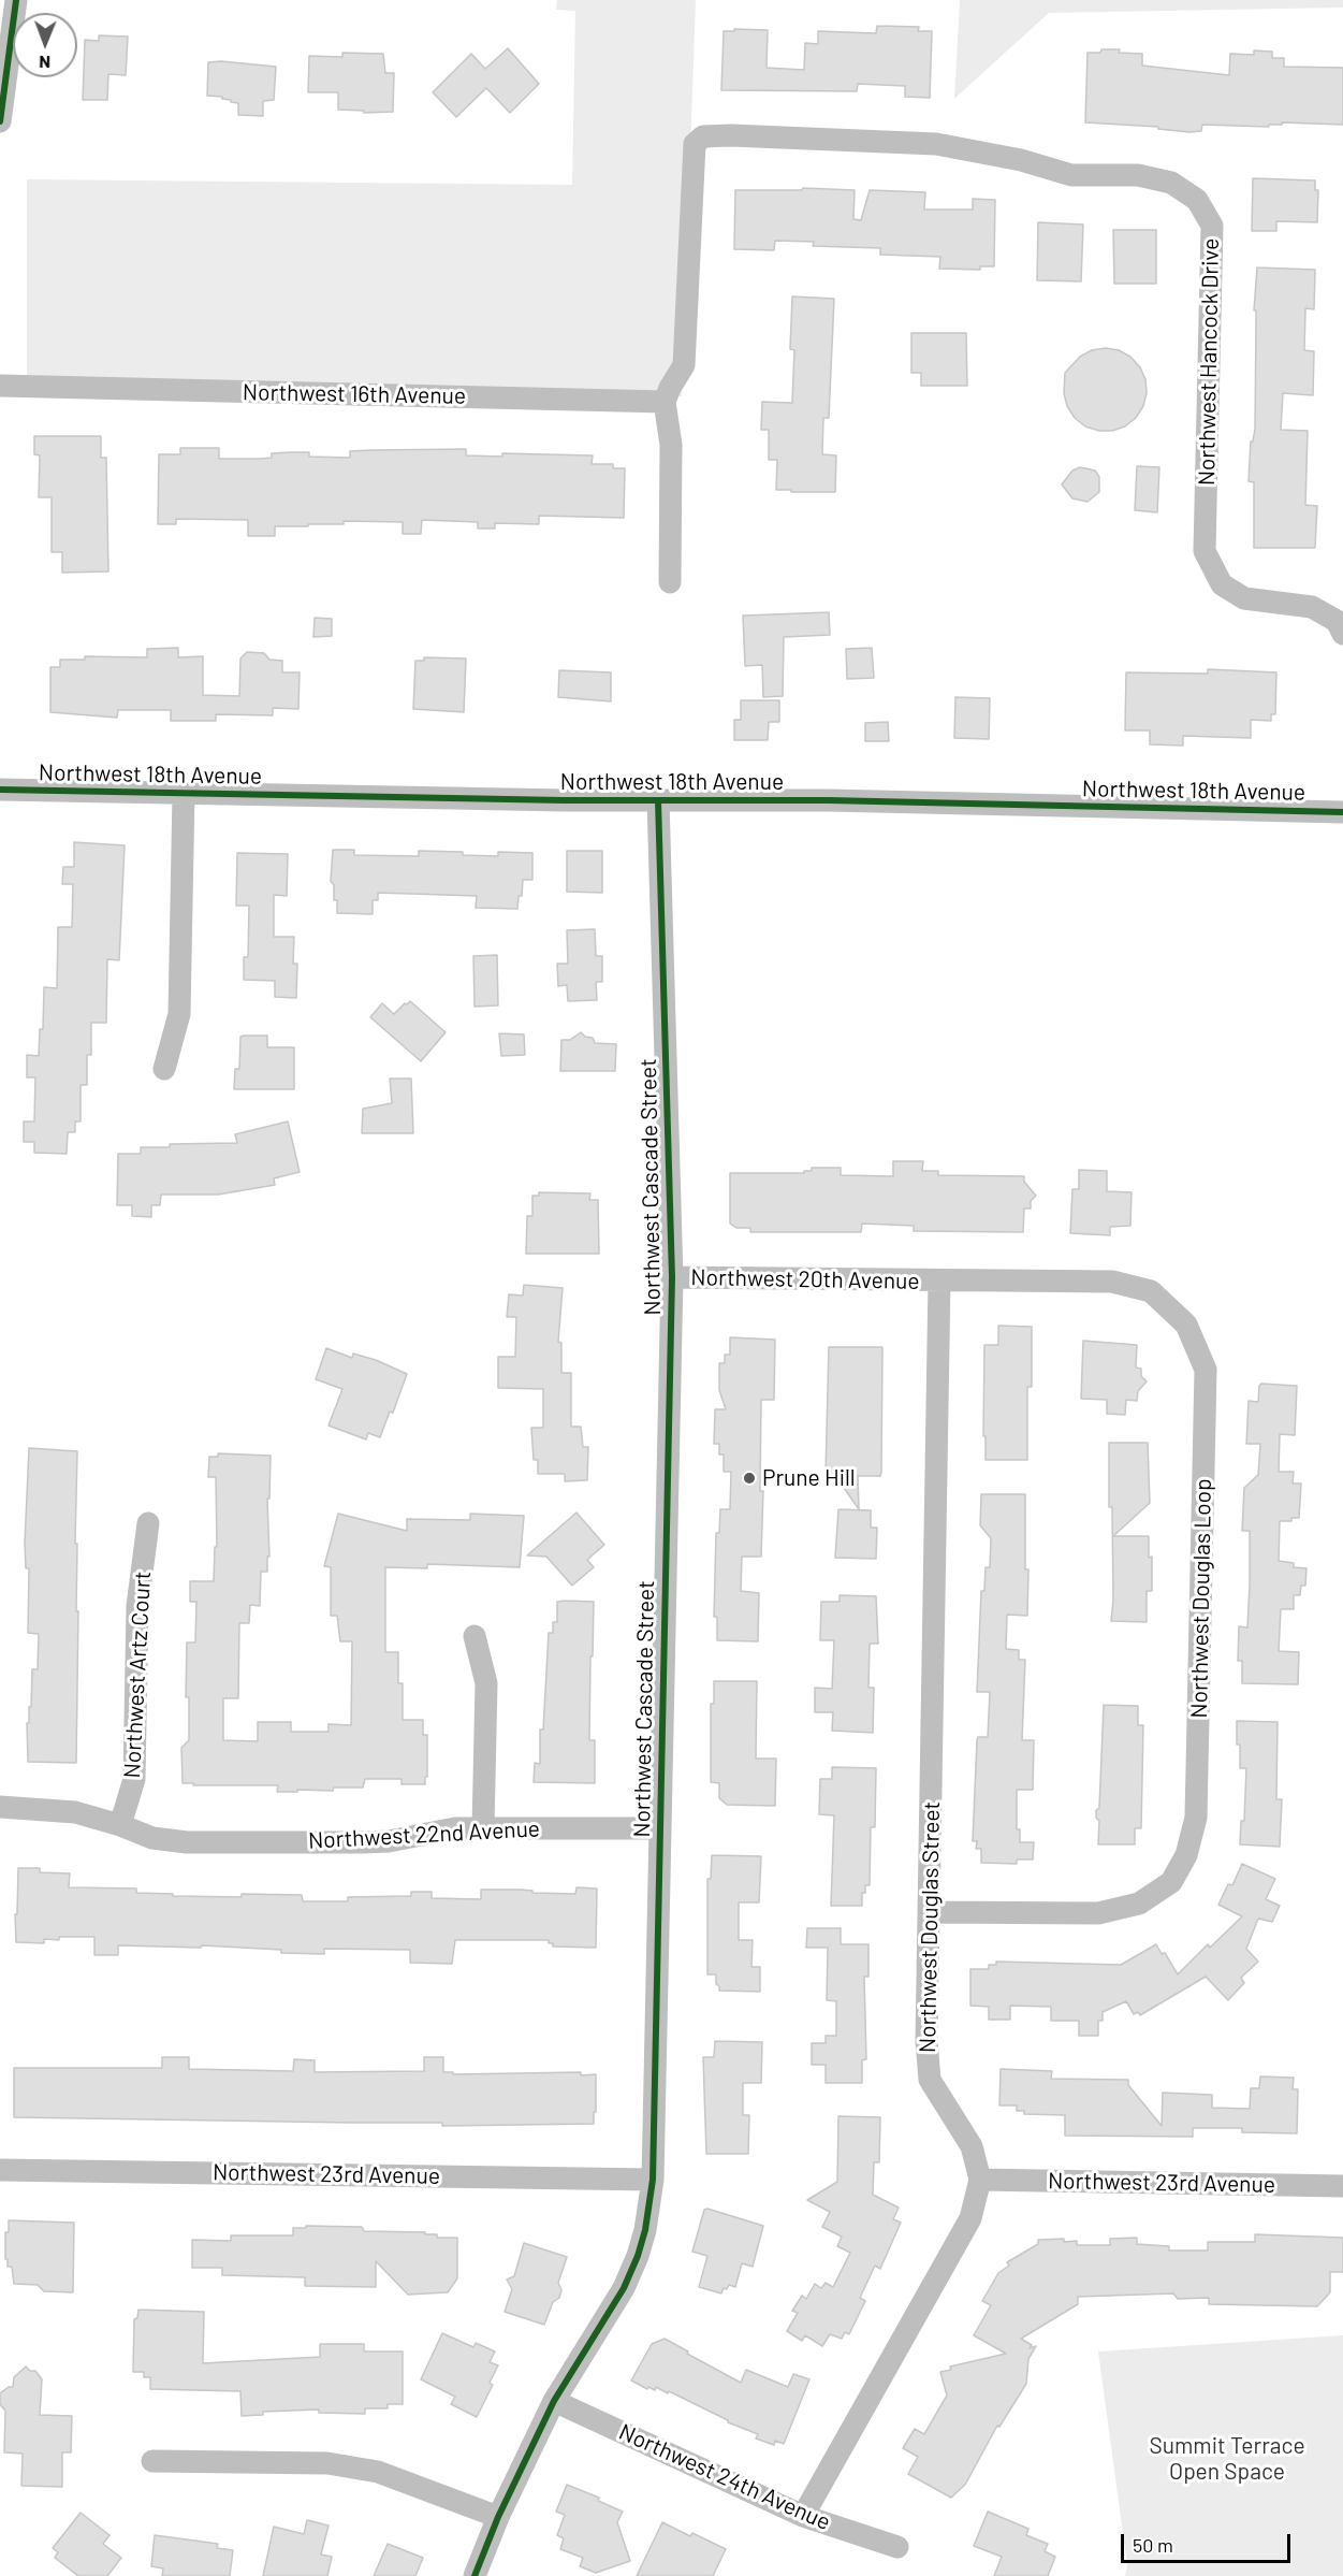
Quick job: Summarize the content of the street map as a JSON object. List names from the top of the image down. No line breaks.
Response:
{"streets":{"street":["Northwest Hancock Drive","Northwest 16th Avenue","Northwest 18th Avenue","Northwest Cascade Street","Northwest 20th Avenue","Northwest Douglas Loop","Northwest Artz Court","Northwest 22nd Avenue","Northwest Douglas Street","Northwest 23rd Avenue","Northwest 24th Avenue"]},"crossings":[["Northwest Hancock Drive","Northwest 16th Avenue"],["Northwest 18th Avenue","Northwest Cascade Street"],["Northwest Cascade Street","Northwest 20th Avenue"],["Northwest Cascade Street","Northwest 22nd Avenue"],["Northwest Cascade Street","Northwest 23rd Avenue"],["Northwest Cascade Street","Northwest 24th Avenue"],["Northwest 20th Avenue","Northwest Douglas Loop"],["Northwest 20th Avenue","Northwest Douglas Street"],["Northwest Douglas Loop","Northwest Douglas Street"],["Northwest Artz Court","Northwest 22nd Avenue"],["Northwest Douglas Street","Northwest 23rd Avenue"]],"parks":["Summit Terrace Open Space"],"places":["Prune Hill"],"scale_bar":"50 m","north":"bottom"}
